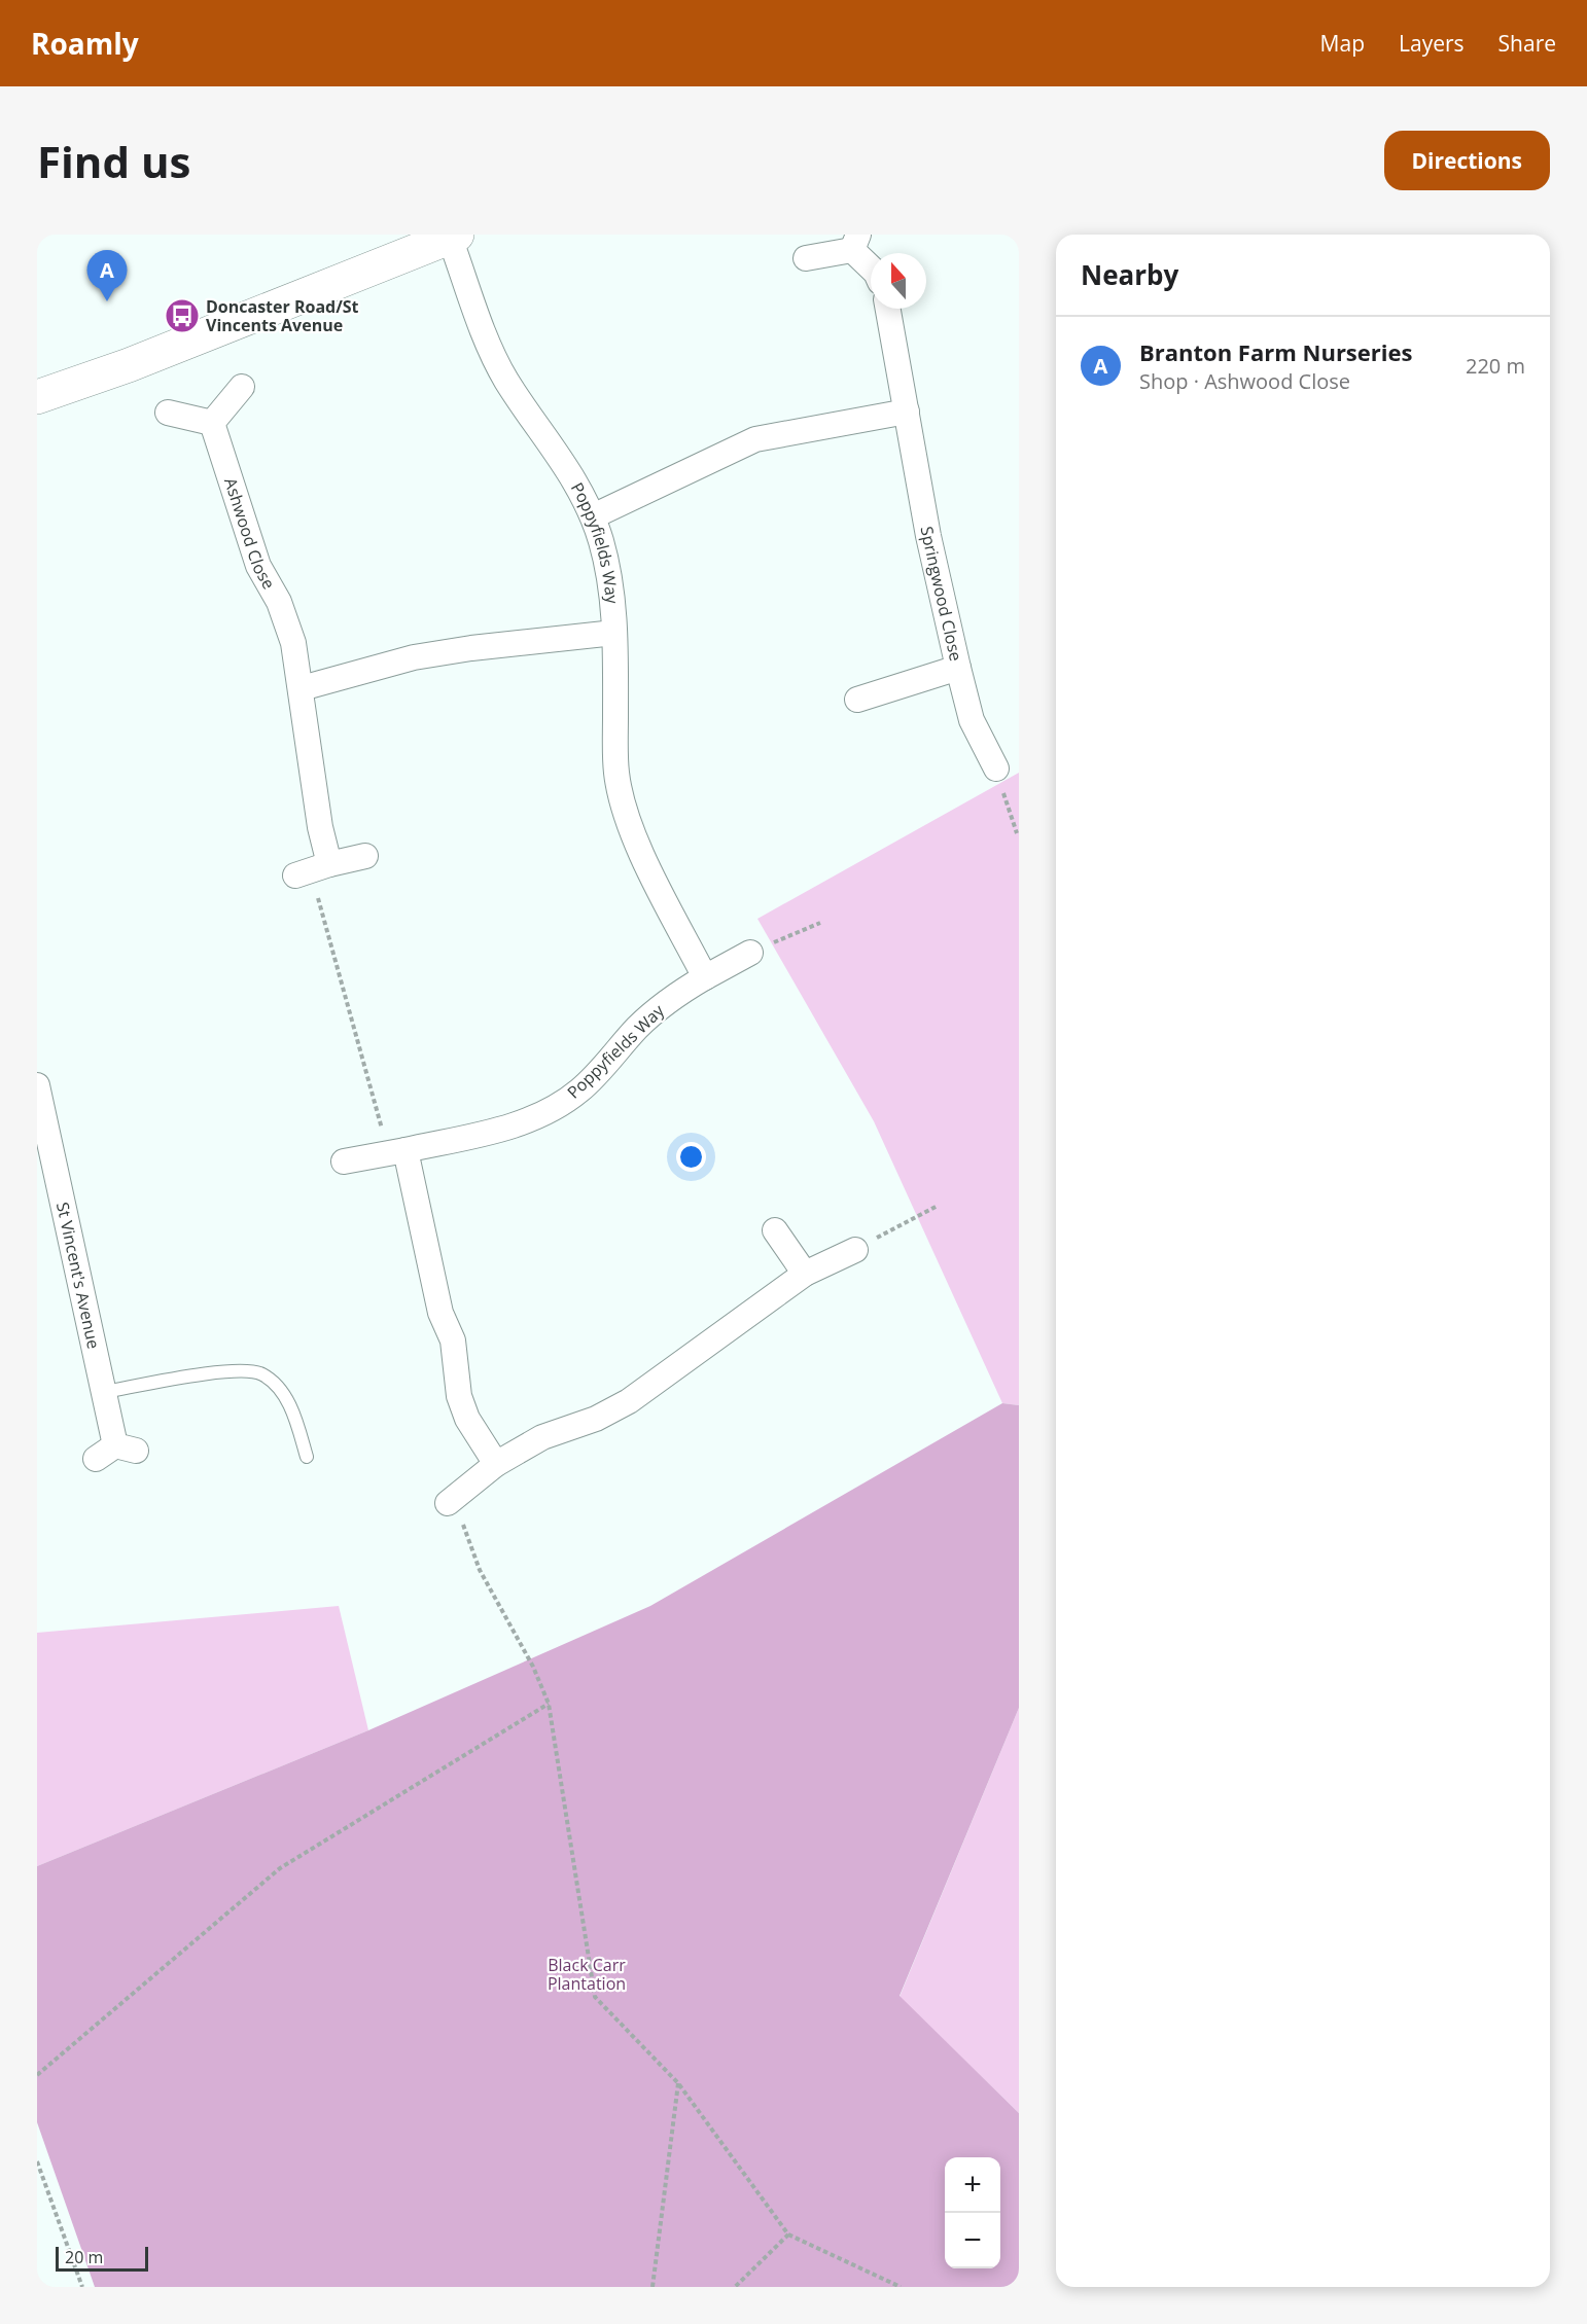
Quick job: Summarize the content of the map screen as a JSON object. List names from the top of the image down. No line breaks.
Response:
{"streets":{"street":["Ashwood Close","Poppyfields Way","Springwood Close","St Vincent's Avenue"]},"parks":["Black Carr Plantation"],"places":{"bus stop":["Doncaster Road/St Vincents Avenue"]},"scale_bar":"20 m","north":"top","page":{"header":"Roamly","nav":["Map","Layers","Share"],"buttons":"Directions","title":"Find us","heading":"Nearby","pins":"A","list":[{"mark":"A","name":"Branton Farm Nurseries","note":"Shop · Ashwood Close","value":"220 m"}],"map_buttons":["+","−"],"scale":"20 m"}}
